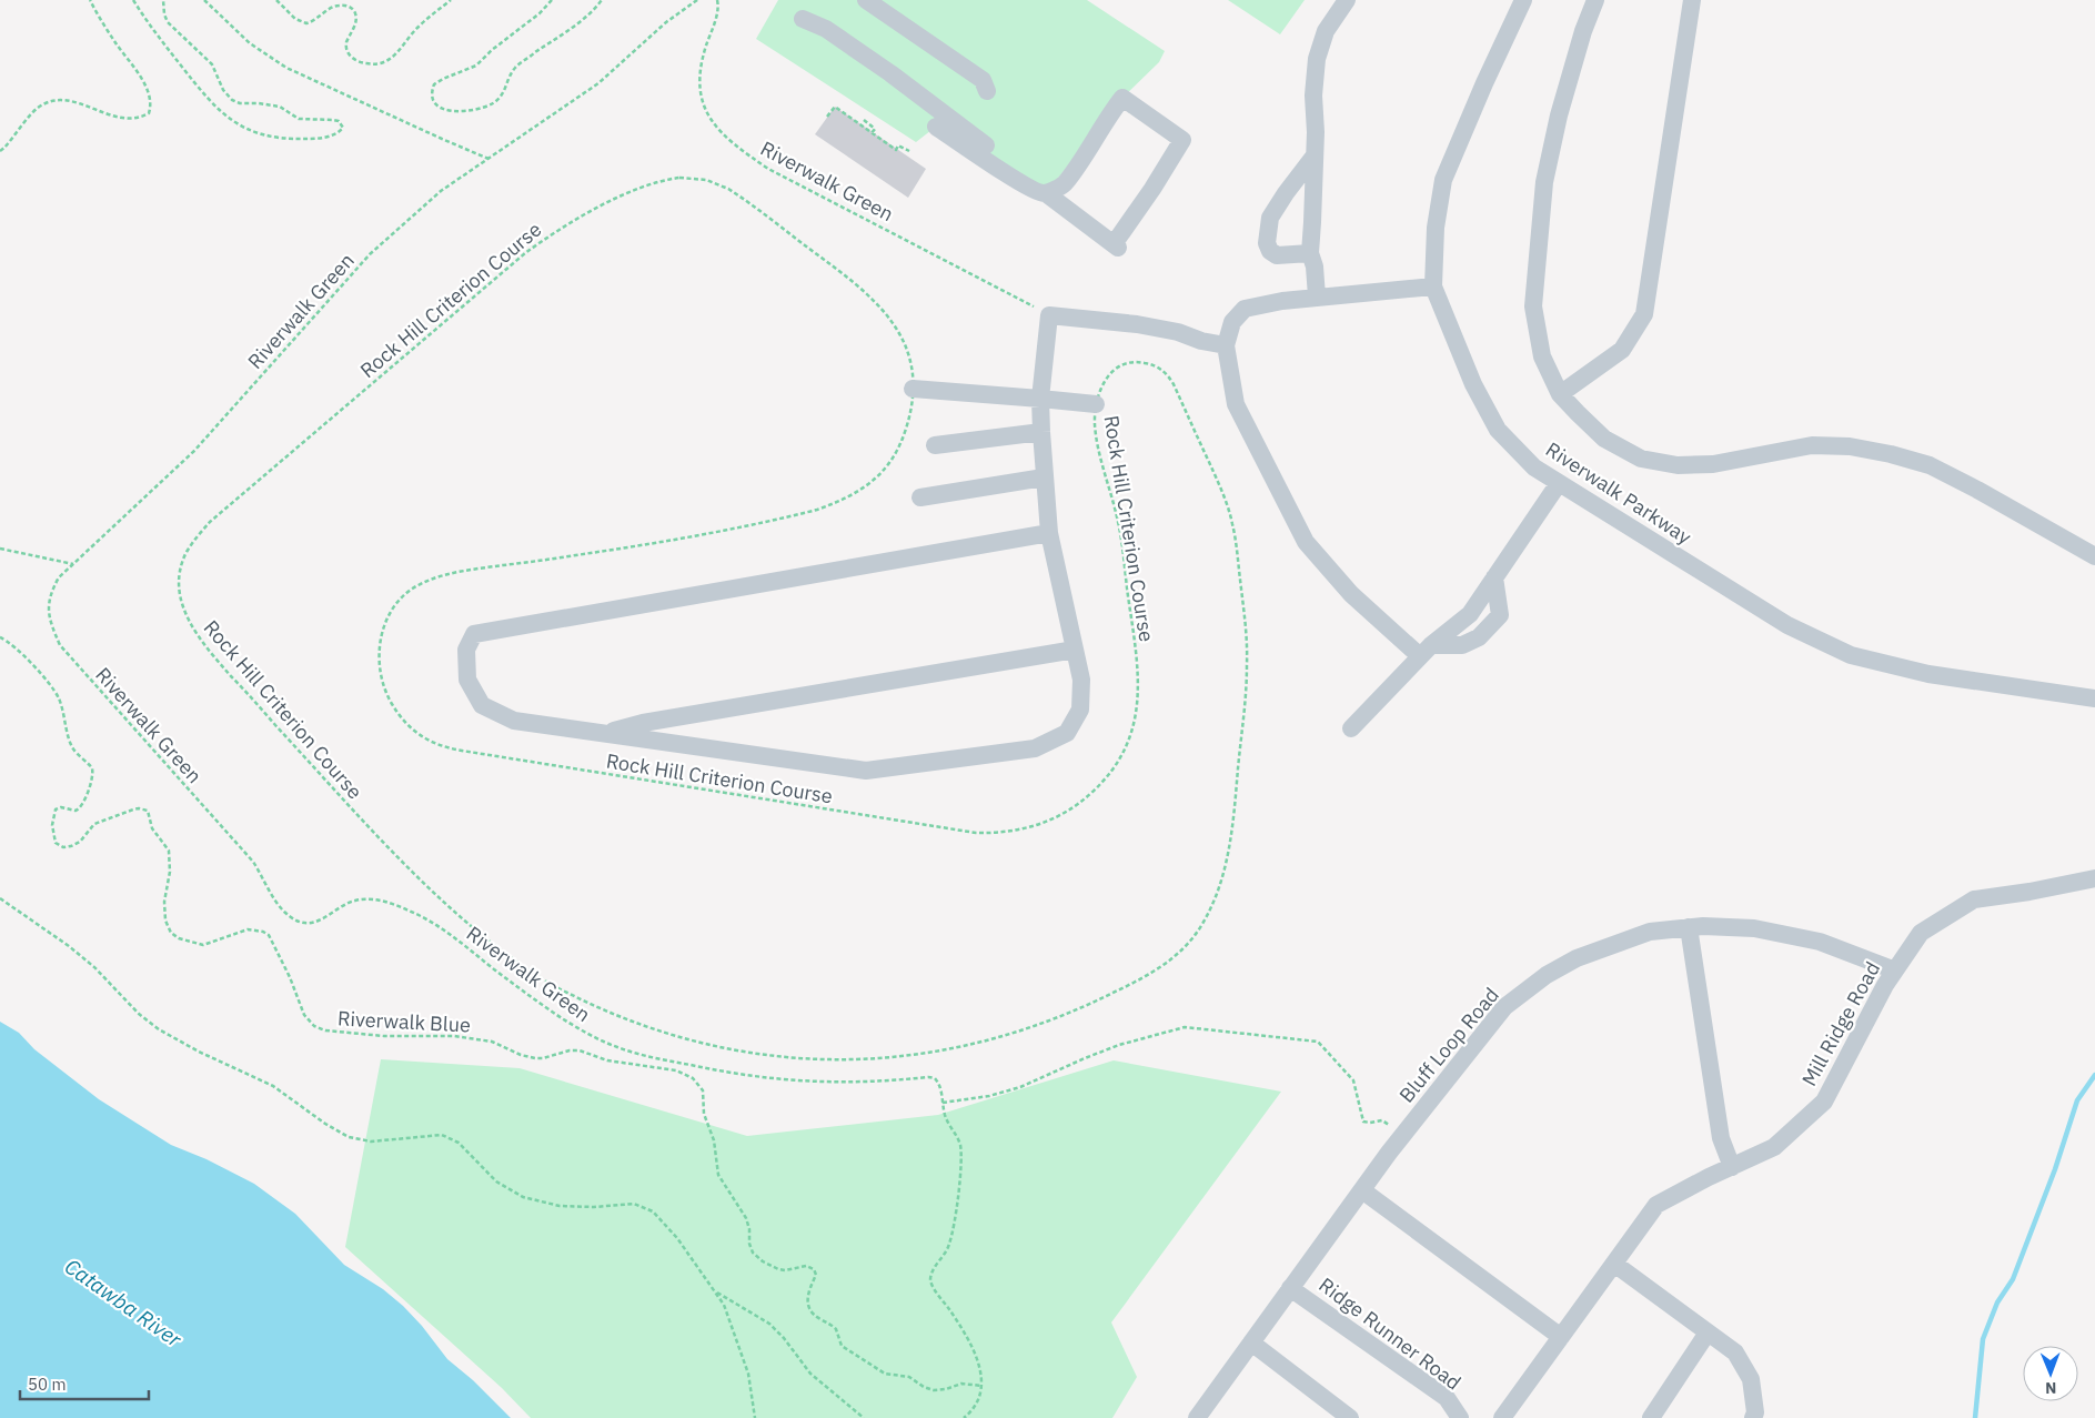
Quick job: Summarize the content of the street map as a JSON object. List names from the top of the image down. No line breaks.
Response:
{"streets":{"street":["Riverwalk Parkway","Mill Ridge Road","Bluff Loop Road","Ridge Runner Road"],"path":["Riverwalk Green","Rock Hill Criterion Course","Riverwalk Blue"]},"crossings":[["Riverwalk Green","Riverwalk Blue"],["Mill Ridge Road","Bluff Loop Road"],["Bluff Loop Road","Ridge Runner Road"]],"water":["Catawba River"],"scale_bar":"50 m","north":"bottom"}
